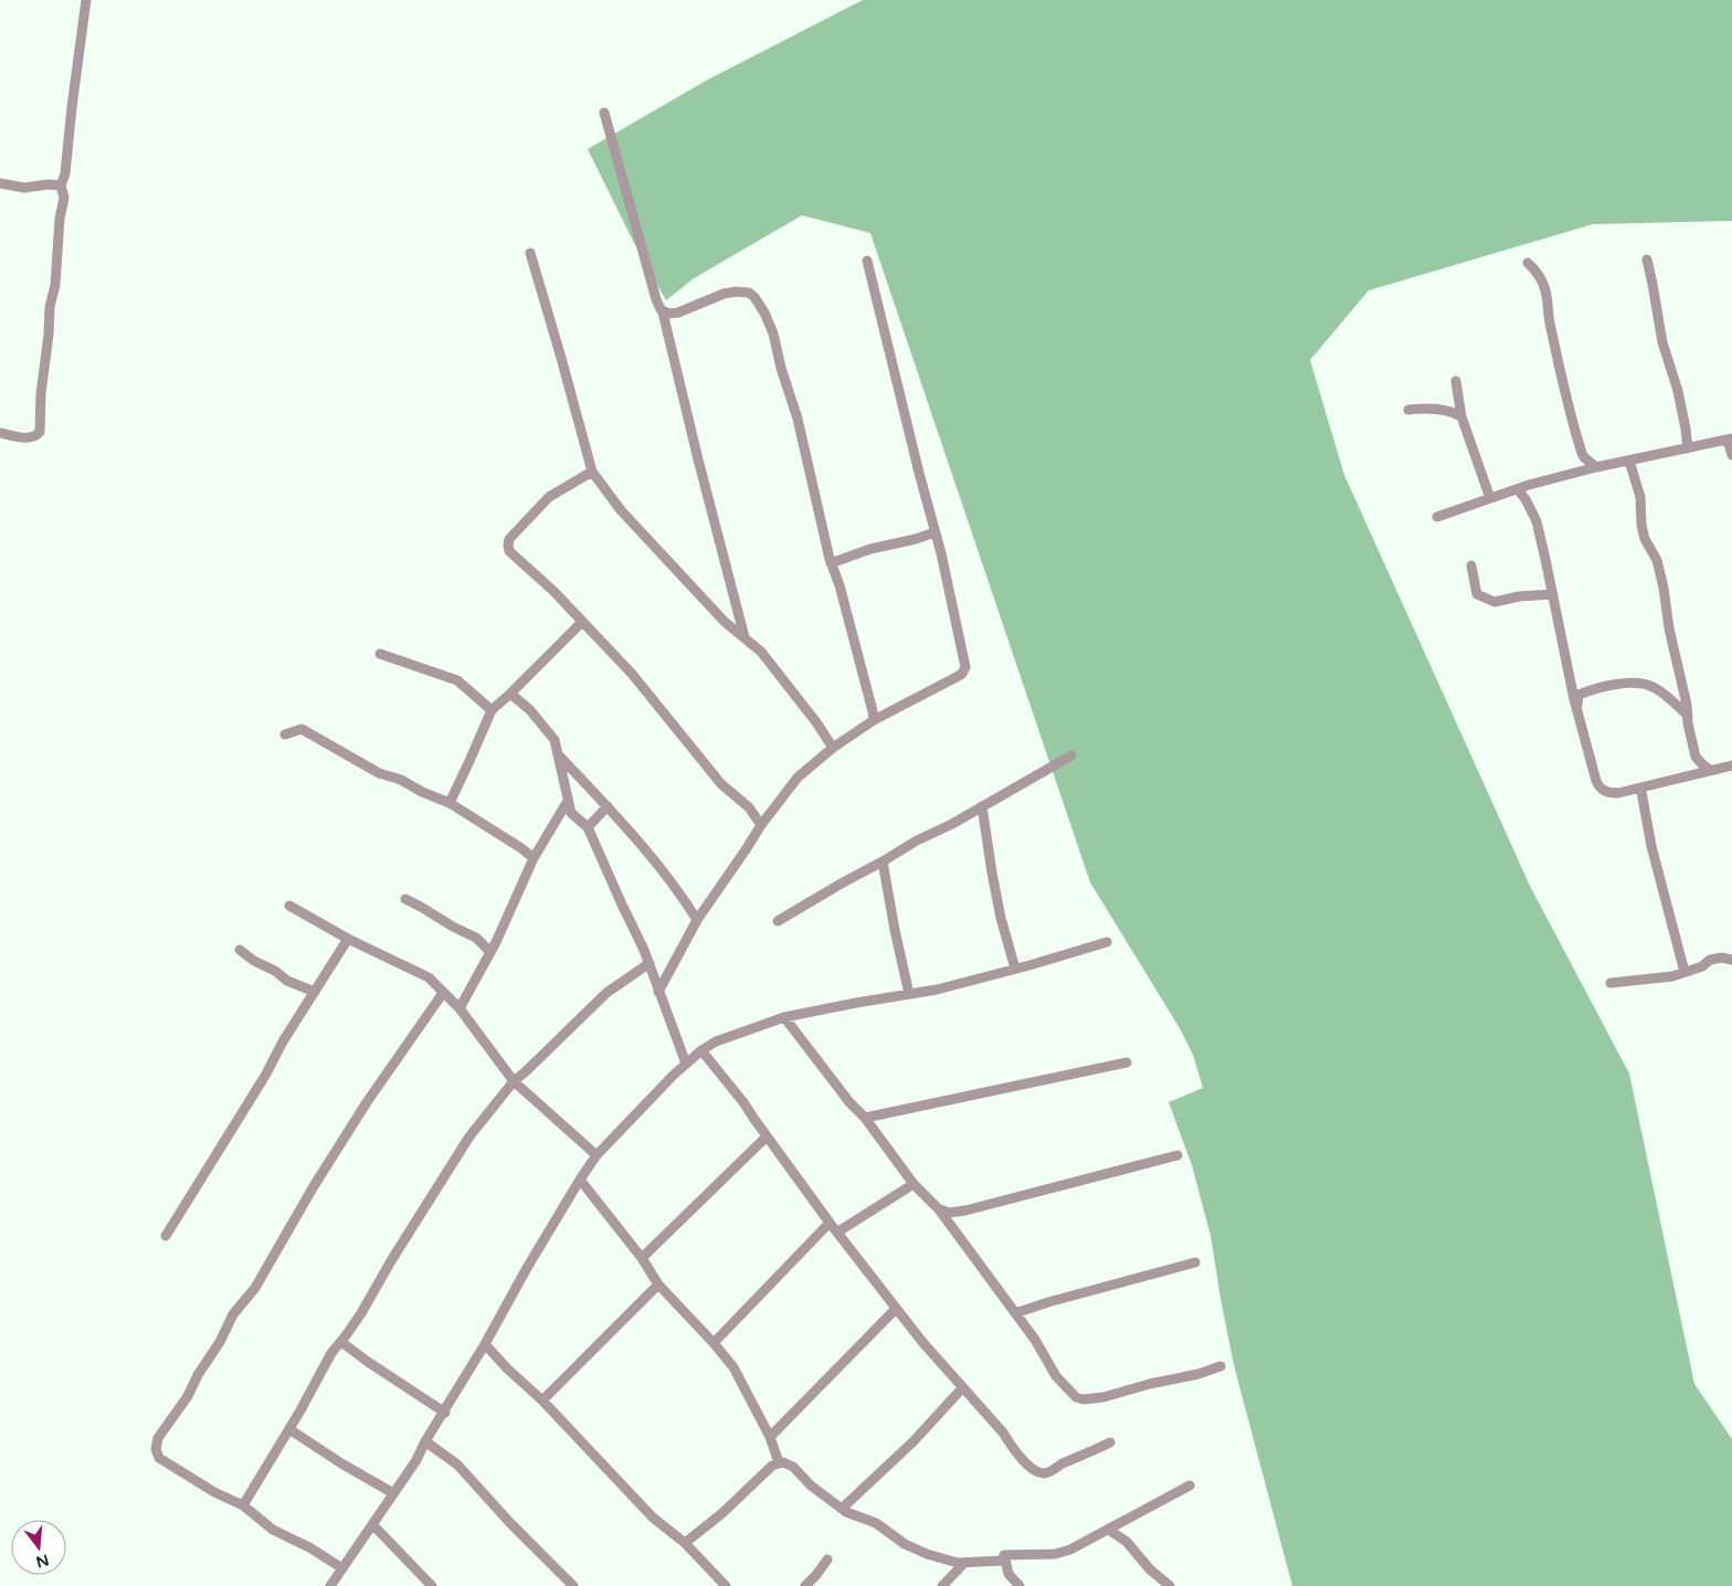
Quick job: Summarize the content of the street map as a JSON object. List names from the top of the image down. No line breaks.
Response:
{"north":"bottom"}
